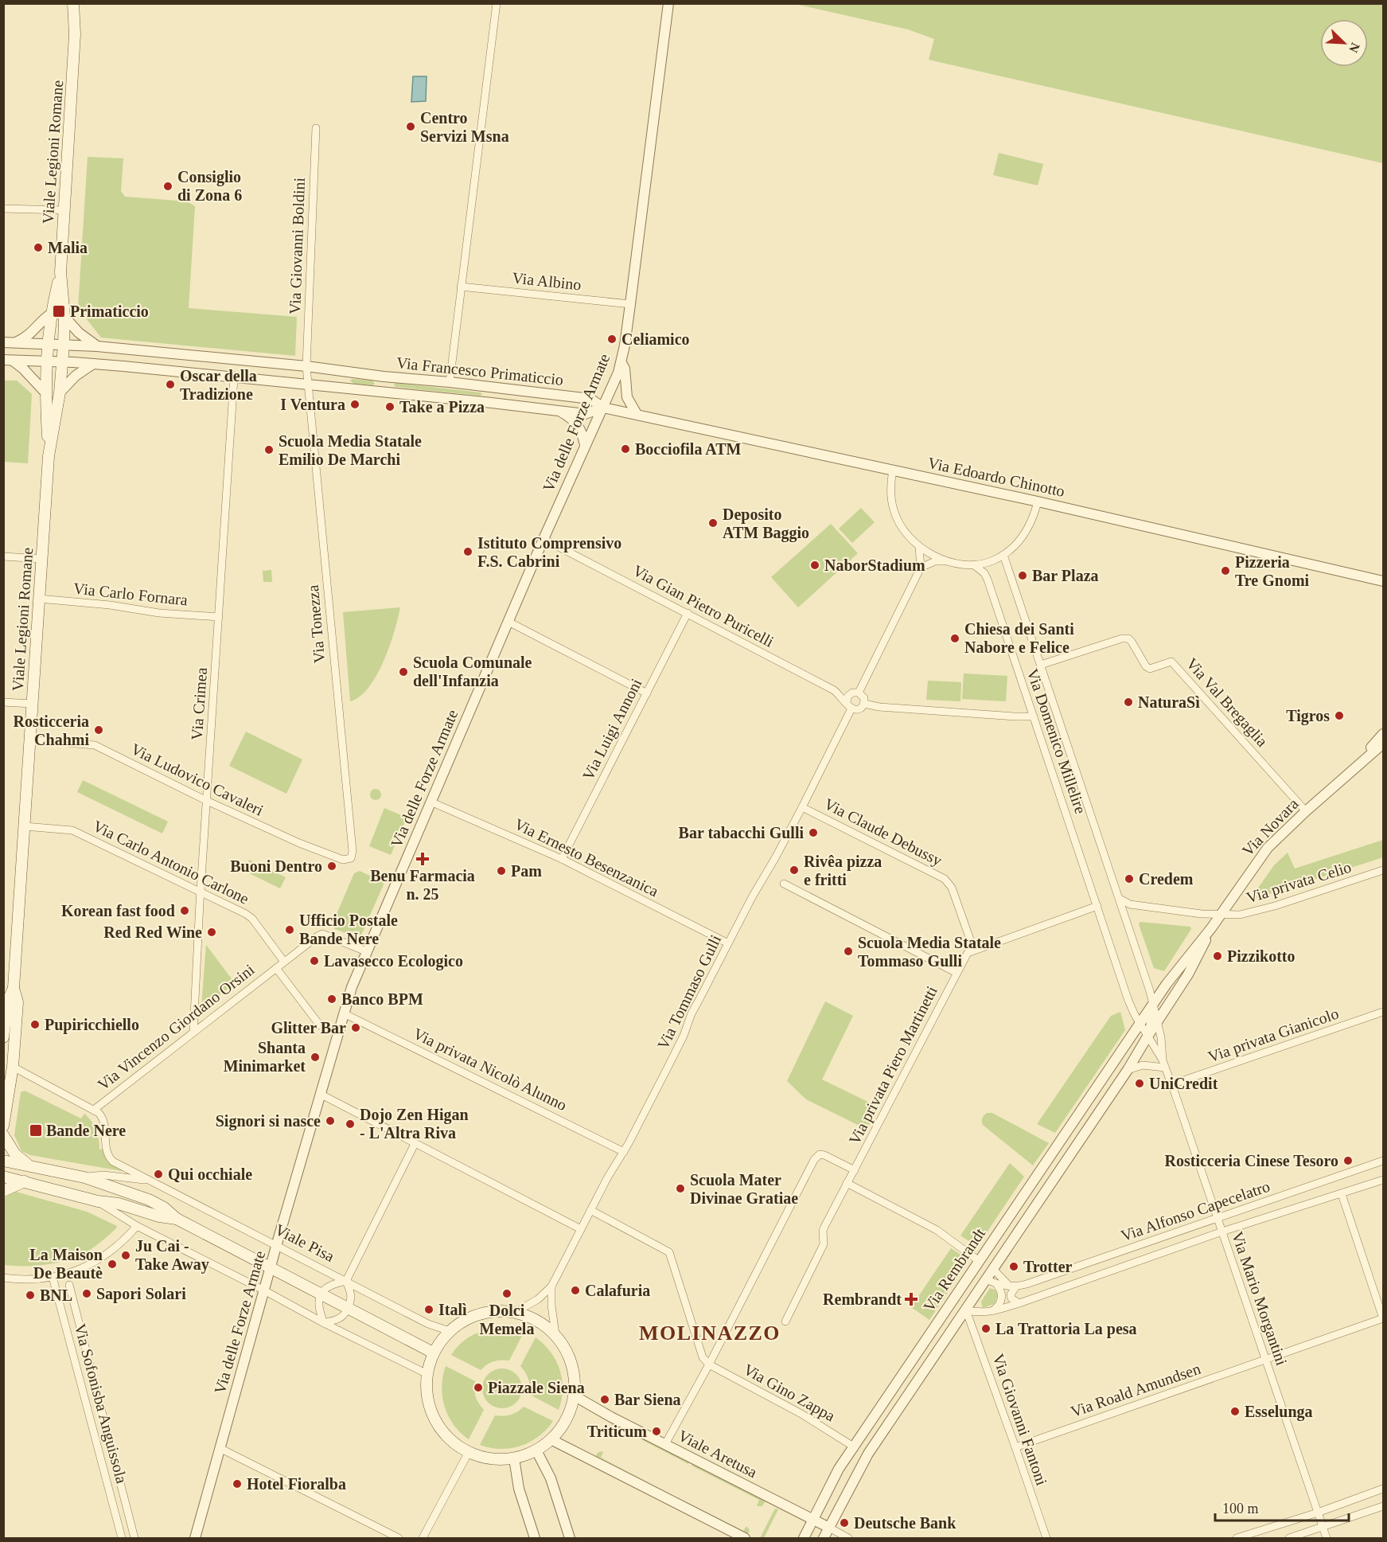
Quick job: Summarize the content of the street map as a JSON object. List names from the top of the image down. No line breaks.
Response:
{"streets":{"main road":["Viale Legioni Romane"],"street":["Via Giovanni Boldini","Via Albino","Via Francesco Primaticcio","Via delle Forze Armate","Via Edoardo Chinotto","Via Carlo Fornara","Via Gian Pietro Puricelli","Via Tonezza","Via Val Bregaglia","Via Crimea","Via Luigi Annoni","Via Domenico Millelire","Via Ludovico Cavaleri","Via Novara","Via Claude Debussy","Via Ernesto Besenzanica","Via Carlo Antonio Carlone","Via privata Celio","Via Tommaso Gulli","Via Vincenzo Giordano Orsini","Via privata Gianicolo","Via privata Piero Martinetti","Via privata Nicolò Alunno","Via Alfonso Capecelatro","Viale Pisa","Via Rembrandt","Via Mario Morgantini","Via Roald Amundsen","Via Gino Zappa","Via Sofonisba Anguissola","Via Giovanni Fantoni","Viale Aretusa"]},"crossings":[["Viale Legioni Romane","Via Francesco Primaticcio"],["Viale Legioni Romane","Via Carlo Fornara"],["Viale Legioni Romane","Via Ludovico Cavaleri"],["Viale Legioni Romane","Via Carlo Antonio Carlone"],["Via Giovanni Boldini","Via Francesco Primaticcio"],["Via Giovanni Boldini","Via Tonezza"],["Via Albino","Via delle Forze Armate"],["Via Francesco Primaticcio","Via delle Forze Armate"],["Via Francesco Primaticcio","Via Edoardo Chinotto"],["Via Francesco Primaticcio","Via Tonezza"],["Via Francesco Primaticcio","Via Crimea"],["Via delle Forze Armate","Via Edoardo Chinotto"],["Via delle Forze Armate","Via Gian Pietro Puricelli"],["Via delle Forze Armate","Via Ernesto Besenzanica"],["Via delle Forze Armate","Via Vincenzo Giordano Orsini"],["Via delle Forze Armate","Via privata Nicolò Alunno"],["Via delle Forze Armate","Viale Pisa"],["Via Carlo Fornara","Via Crimea"],["Via Gian Pietro Puricelli","Via Luigi Annoni"],["Via Gian Pietro Puricelli","Via Tommaso Gulli"],["Via Tonezza","Via Ludovico Cavaleri"],["Via Val Bregaglia","Via Domenico Millelire"],["Via Val Bregaglia","Via Novara"],["Via Crimea","Via Ludovico Cavaleri"],["Via Crimea","Via Carlo Antonio Carlone"],["Via Crimea","Via Vincenzo Giordano Orsini"],["Via Luigi Annoni","Via Ernesto Besenzanica"],["Via Domenico Millelire","Via privata Celio"],["Via Domenico Millelire","Via privata Piero Martinetti"],["Via Domenico Millelire","Via Rembrandt"],["Via Domenico Millelire","Via Mario Morgantini"],["Via Novara","Via privata Celio"],["Via Claude Debussy","Via Tommaso Gulli"],["Via Ernesto Besenzanica","Via Tommaso Gulli"],["Via Carlo Antonio Carlone","Via Vincenzo Giordano Orsini"],["Via Tommaso Gulli","Via privata Nicolò Alunno"],["Via Tommaso Gulli","Viale Pisa"],["Via Tommaso Gulli","Viale Aretusa"],["Via Vincenzo Giordano Orsini","Viale Pisa"],["Via privata Gianicolo","Via Mario Morgantini"],["Via Alfonso Capecelatro","Via Rembrandt"],["Via Alfonso Capecelatro","Via Mario Morgantini"],["Via Alfonso Capecelatro","Via Giovanni Fantoni"],["Viale Pisa","Viale Aretusa"],["Via Rembrandt","Via Mario Morgantini"],["Via Rembrandt","Via Gino Zappa"],["Via Rembrandt","Via Giovanni Fantoni"],["Via Rembrandt","Viale Aretusa"],["Via Mario Morgantini","Via Roald Amundsen"],["Via Roald Amundsen","Via Giovanni Fantoni"]],"districts":["MOLINAZZO"],"places":{"other":["Centro Servizi Msna","Consiglio di Zona 6","Malia","Celiamico","Oscar della Tradizione","I Ventura","Take a Pizza","Bocciofila ATM","Scuola Media Statale Emilio De Marchi","Deposito ATM Baggio","Istituto Comprensivo F.S. Cabrini","NaborStadium","Pizzeria Tre Gnomi","Bar Plaza","Chiesa dei Santi Nabore e Felice","Scuola Comunale dell'Infanzia","NaturaSì","Tigros","Rosticceria Chahmi","Bar tabacchi Gulli","Buoni Dentro","Rivêa pizza e fritti","Pam","Credem","Korean fast food","Ufficio Postale Bande Nere","Red Red Wine","Scuola Media Statale Tommaso Gulli","Pizzikotto","Lavasecco Ecologico","Banco BPM","Pupiricchiello","Glitter Bar","Shanta Minimarket","UniCredit","Signori si nasce","Dojo Zen Higan - L'Altra Riva","Rosticceria Cinese Tesoro","Qui occhiale","Scuola Mater Divinae Gratiae","Ju Cai - Take Away","La Maison De Beautè","Trotter","Calafuria","Sapori Solari","Dolci Memela","BNL","Italì","La Trattoria La pesa","Piazzale Siena","Bar Siena","Esselunga","Triticum","Hotel Fioralba","Deutsche Bank"],"transit":["Primaticcio","Bande Nere"],"health":["Benu Farmacia n. 25","Rembrandt"]},"scale_bar":"100 m","north":"bottom right"}
